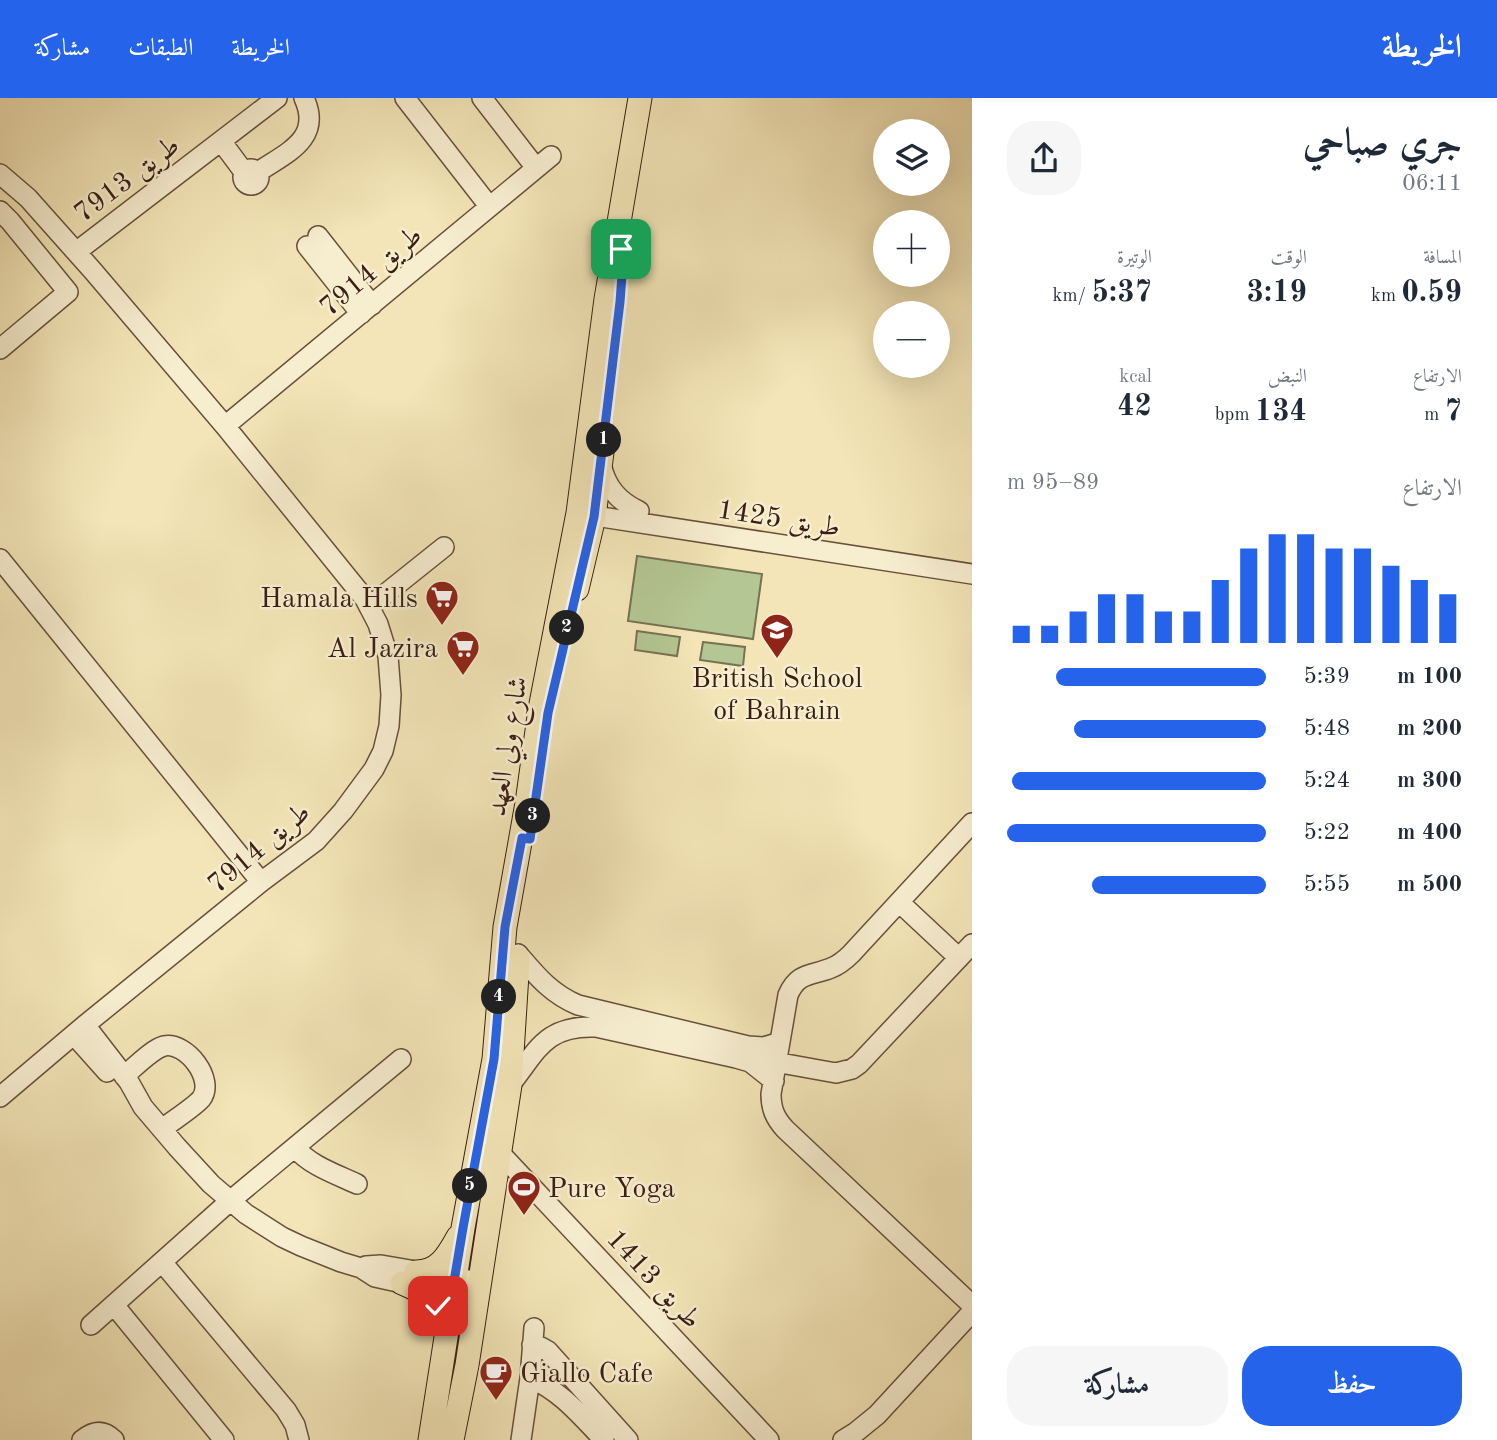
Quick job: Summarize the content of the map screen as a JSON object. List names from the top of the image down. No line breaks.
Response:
{"streets":{"main road":["شارع ولي العهد"],"street":["طريق 7913","طريق 7914","طريق 1425","طريق 1413"]},"crossings":[["طريق 7913","طريق 7914"],["طريق 1425","شارع ولي العهد"],["شارع ولي العهد","طريق 1413"]],"places":{"supermarket":["Hamala Hills","Al Jazira"],"school or university":["British School of Bahrain"],"sports":["Pure Yoga"],"cafe":["Giallo Cafe"]},"page":{"header":"الخريطة","nav":["الخريطة","الطبقات","مشاركة"],"heading":["جري صباحي","06:11"],"map_buttons":["+","−"],"stats":[["المسافة","0.59 km"],["الوقت","3:19"],["الوتيرة","5:37 /km"],["الارتفاع","7 m"],["النبض","134 bpm"],["kcal","42"]],"pins":["1","2","3","4","5"],"chart":["الارتفاع","89–95 m"],"list":[{"name":"100 m","note":"5:39"},{"name":"200 m","note":"5:48"},{"name":"300 m","note":"5:24"},{"name":"400 m","note":"5:22"},{"name":"500 m","note":"5:55"}],"buttons":["حفظ","مشاركة"]}}
